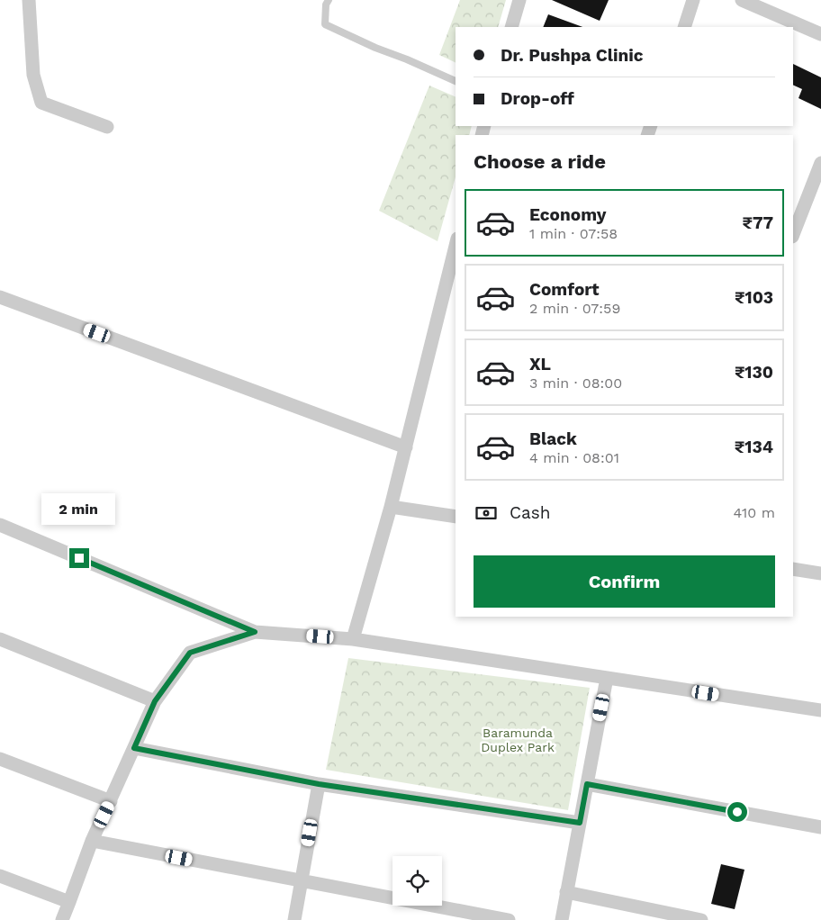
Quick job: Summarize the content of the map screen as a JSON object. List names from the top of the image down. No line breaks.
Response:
{"parks":["Baramunda Duplex Park"],"page":{"banner":["Dr. Pushpa Clinic","Drop-off"],"heading":"Choose a ride","list":[{"name":"Economy","note":"1 min · 07:58","value":"₹77"},{"name":"Comfort","note":"2 min · 07:59","value":"₹103"},{"name":"XL","note":"3 min · 08:00","value":"₹130"},{"name":"Black","note":"4 min · 08:01","value":"₹134"}],"pay":["Cash","410 m"],"bubble":"2 min","buttons":"Confirm"}}
